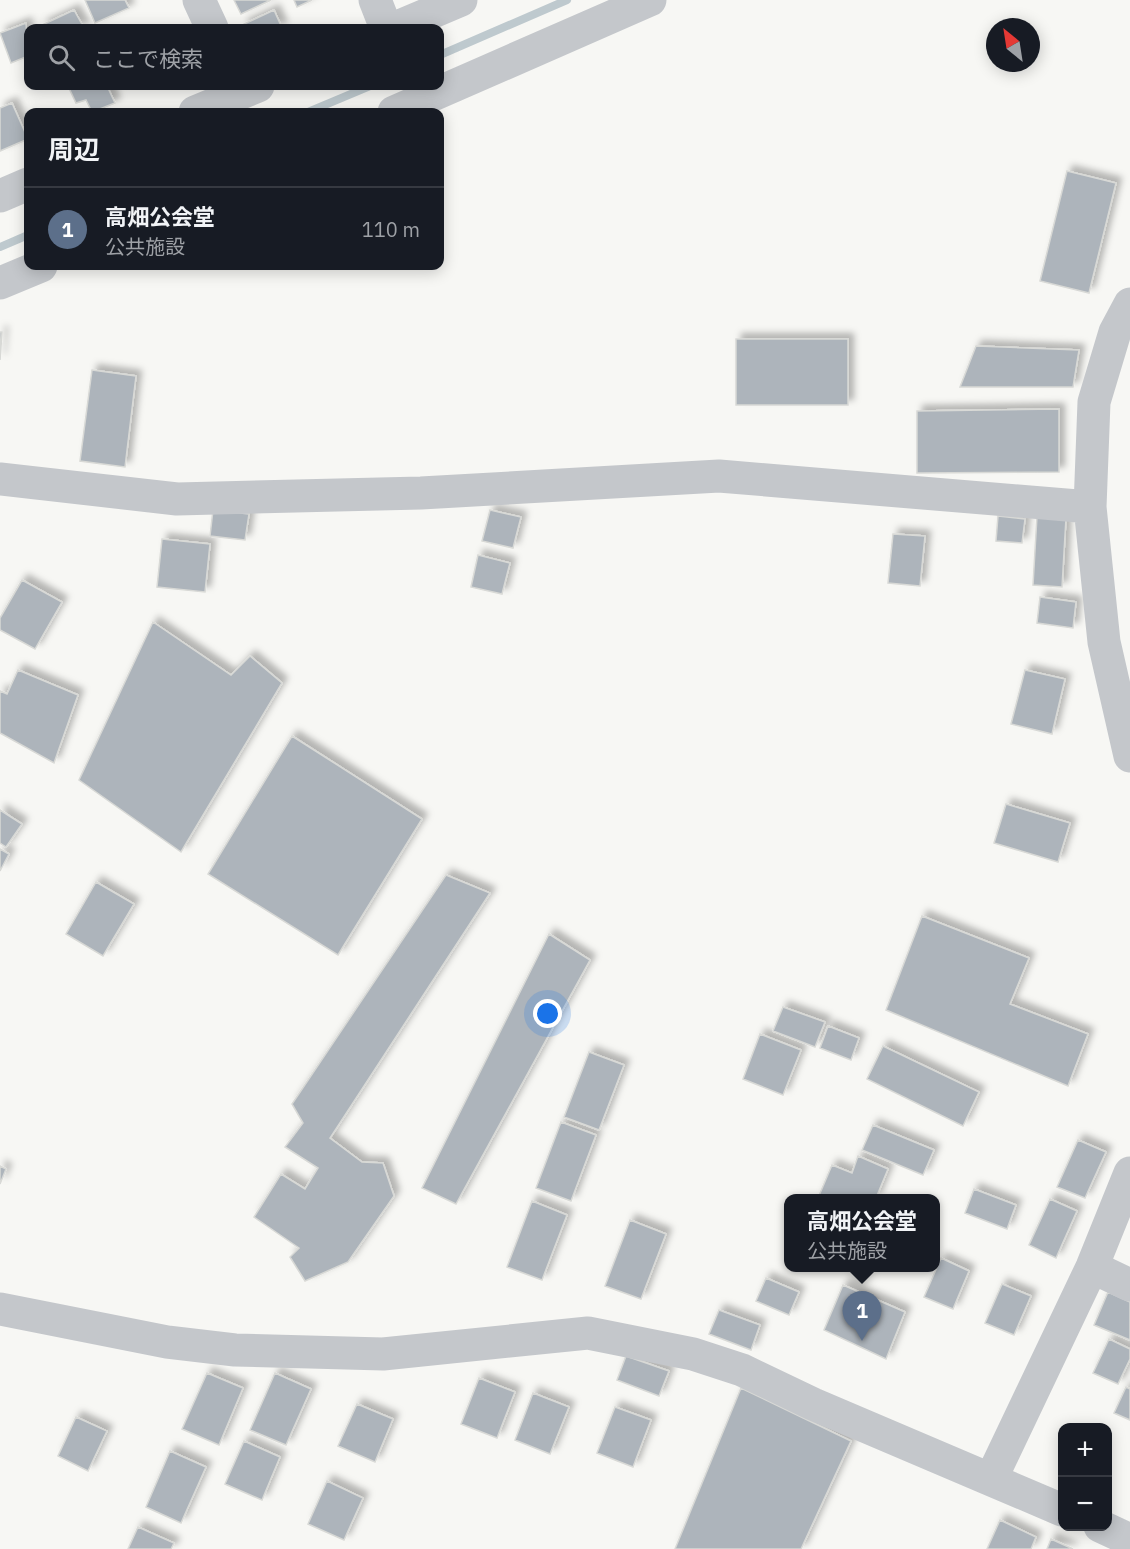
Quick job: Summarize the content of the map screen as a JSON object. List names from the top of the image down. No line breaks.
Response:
{"north":"top left","page":{"search":"ここで検索","heading":"周辺","list":[{"mark":"1","name":"高畑公会堂","note":"公共施設","value":"110 m"}],"popup":["高畑公会堂","公共施設"],"pins":"1","map_buttons":["+","−"]}}
